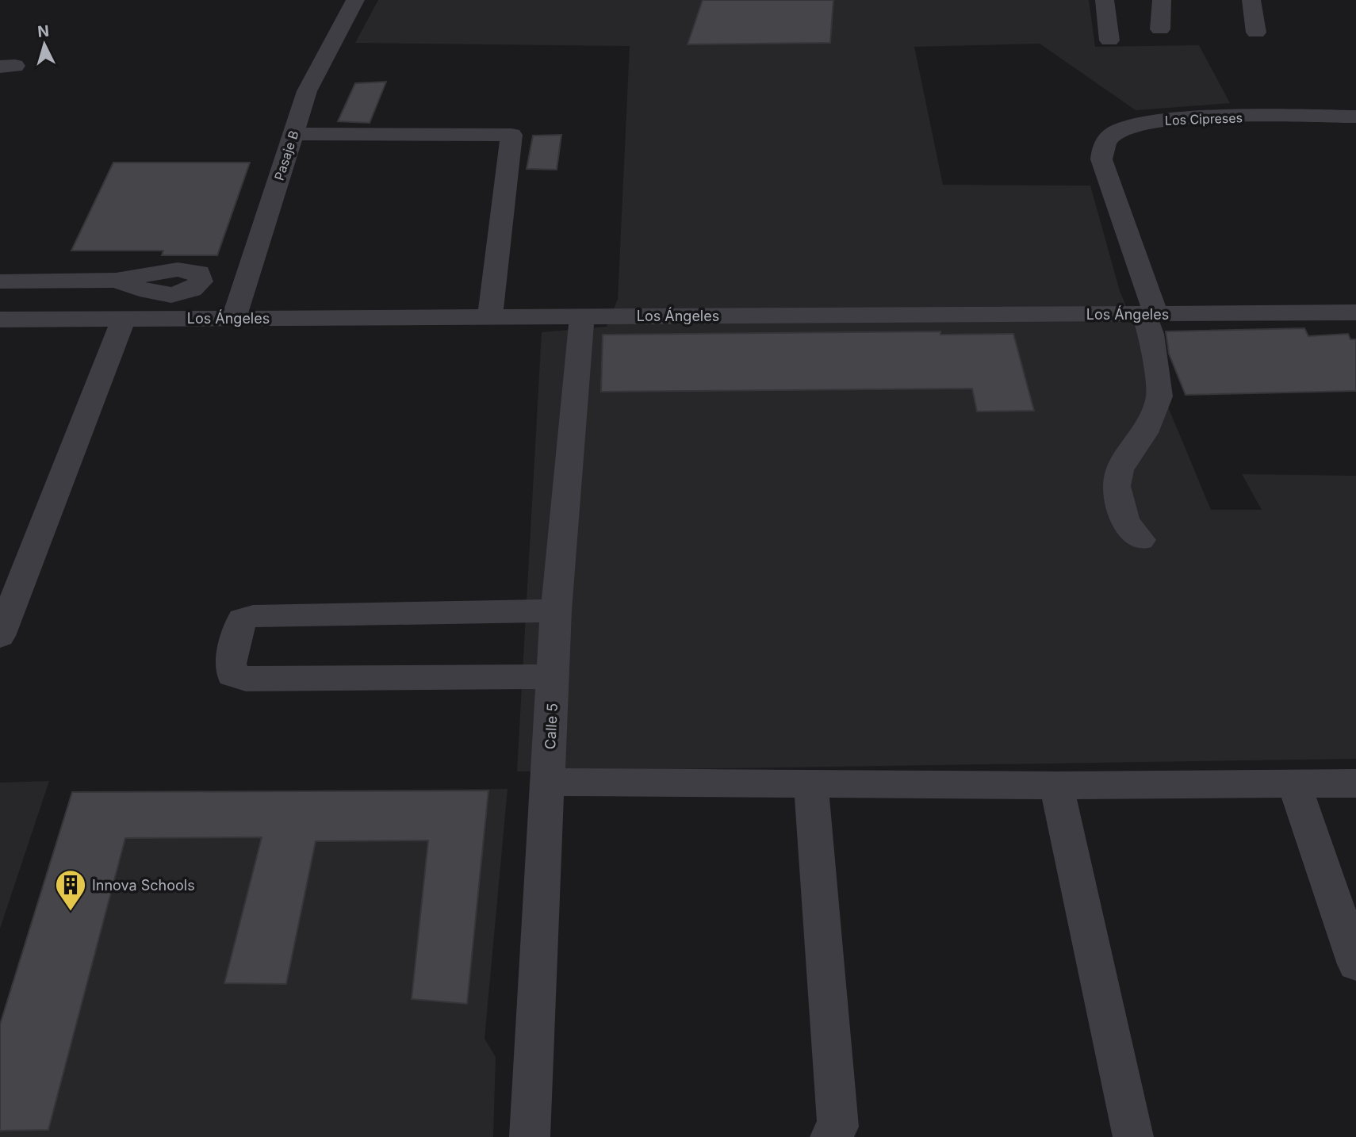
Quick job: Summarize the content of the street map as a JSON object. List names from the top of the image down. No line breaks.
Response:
{"streets":{"street":["Los Cipreses","Pasaje B","Los Ángeles","Calle 5"]},"crossings":[["Los Cipreses","Los Ángeles"],["Pasaje B","Los Ángeles"],["Los Ángeles","Calle 5"]],"places":{"building":["Innova Schools"]},"north":"top"}
